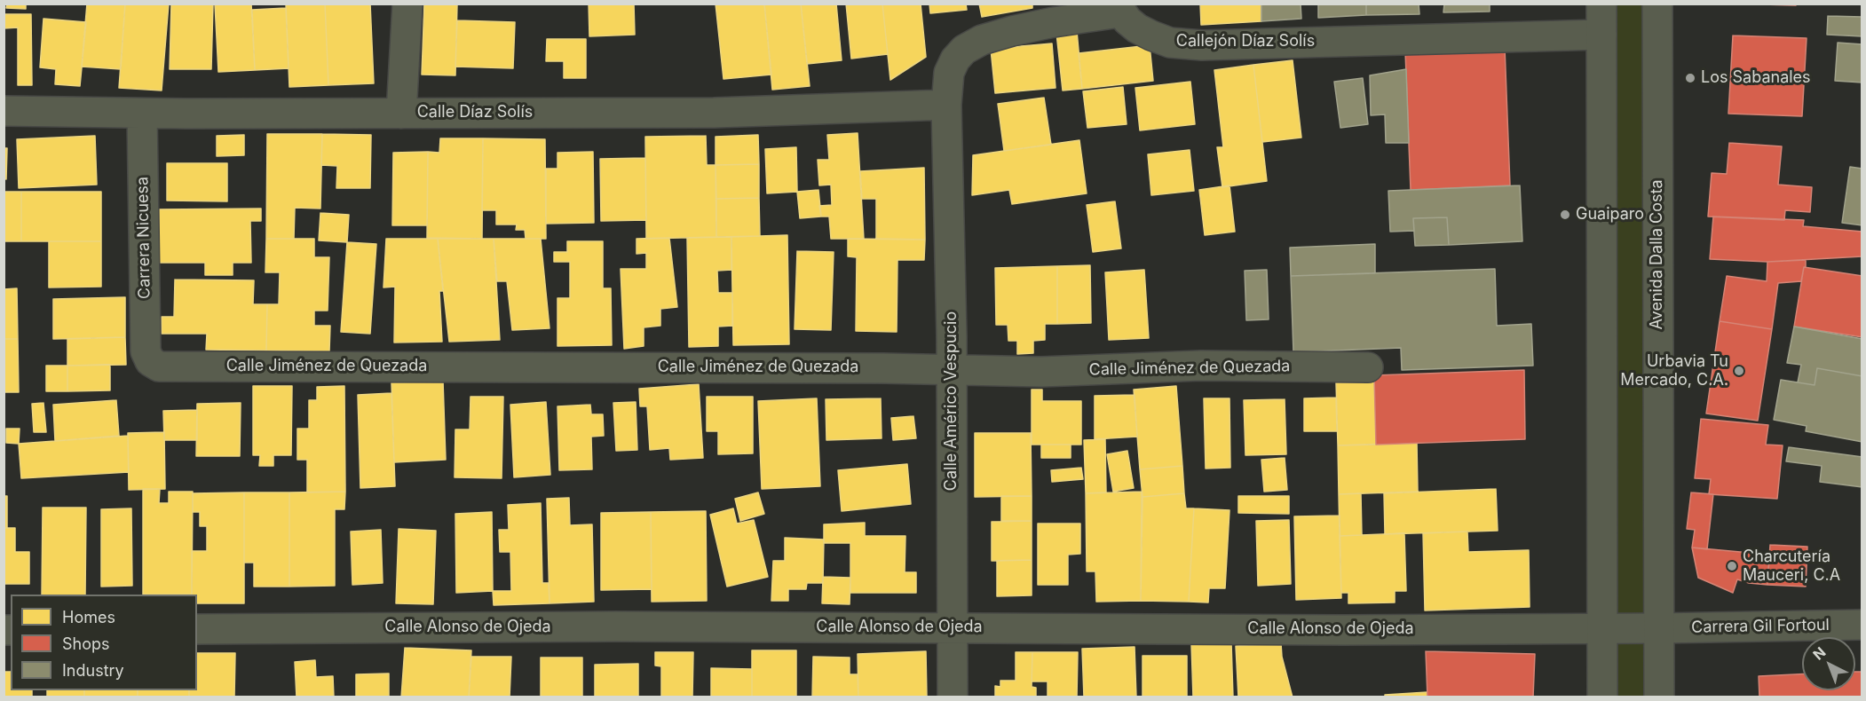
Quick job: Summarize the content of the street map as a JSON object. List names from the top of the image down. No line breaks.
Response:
{"streets":{"street":["Callejón Díaz Solís","Calle Díaz Solís","Carrera Nicuesa","Avenida Dalla Costa","Calle Jiménez de Quezada","Calle Américo Vespucio","Carrera Gil Fortoul","Calle Alonso de Ojeda"]},"crossings":[["Callejón Díaz Solís","Calle Díaz Solís"],["Callejón Díaz Solís","Calle Américo Vespucio"],["Calle Díaz Solís","Carrera Nicuesa"],["Calle Díaz Solís","Calle Américo Vespucio"],["Carrera Nicuesa","Calle Jiménez de Quezada"],["Avenida Dalla Costa","Carrera Gil Fortoul"],["Calle Jiménez de Quezada","Calle Américo Vespucio"],["Calle Américo Vespucio","Calle Alonso de Ojeda"],["Carrera Gil Fortoul","Calle Alonso de Ojeda"]],"places":["Los Sabanales","Guaiparo","Urbavia Tu Mercado, C.A.","Charcutería Mauceri, C.A"],"legend":["Homes","Shops","Industry"],"north":"top left"}
